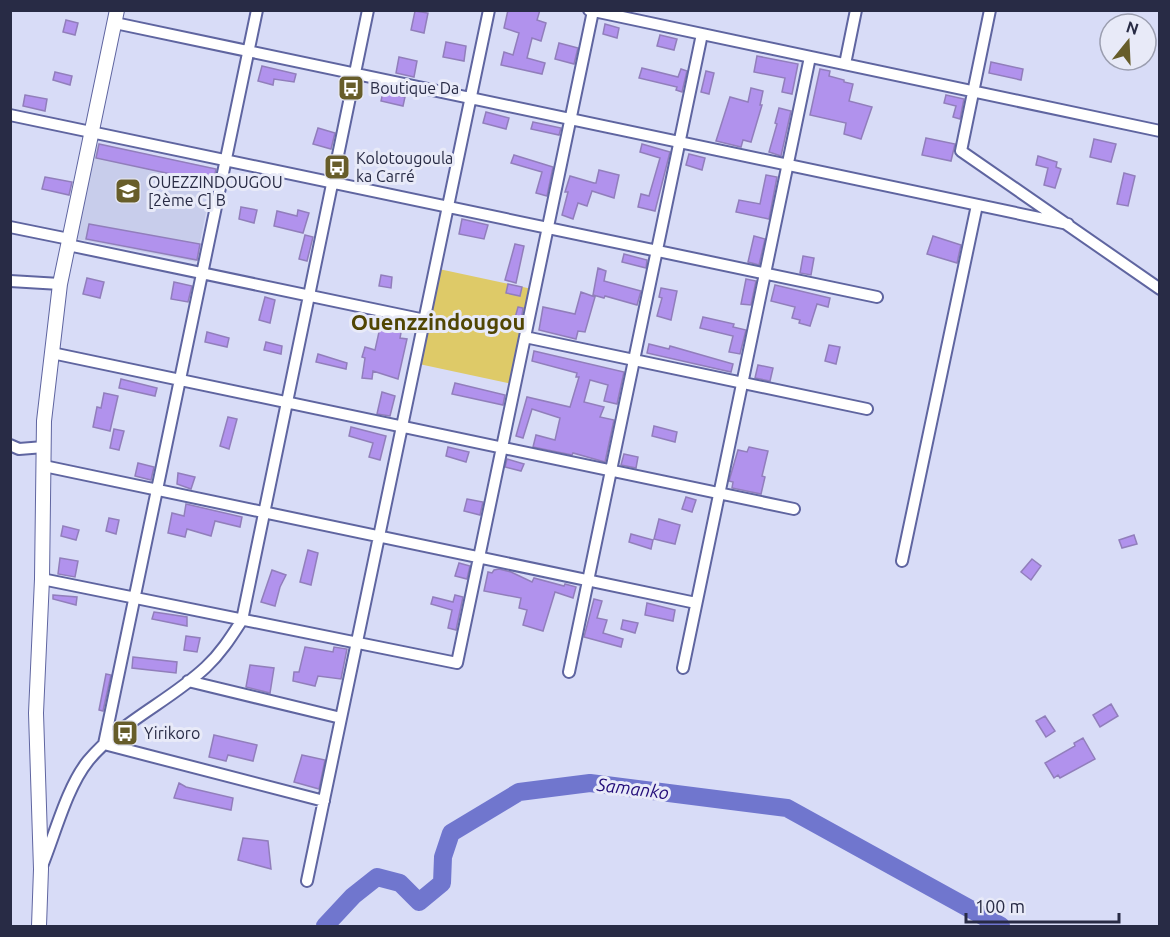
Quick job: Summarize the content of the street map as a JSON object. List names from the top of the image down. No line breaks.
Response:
{"districts":["Ouenzzindougou"],"water":["Samanko"],"places":{"bus stop":["Boutique Da","Kolotougoula ka Carré","Yirikoro"],"school or university":["OUEZZINDOUGOU [2ème C] B"]},"scale_bar":"100 m","north":"top"}
